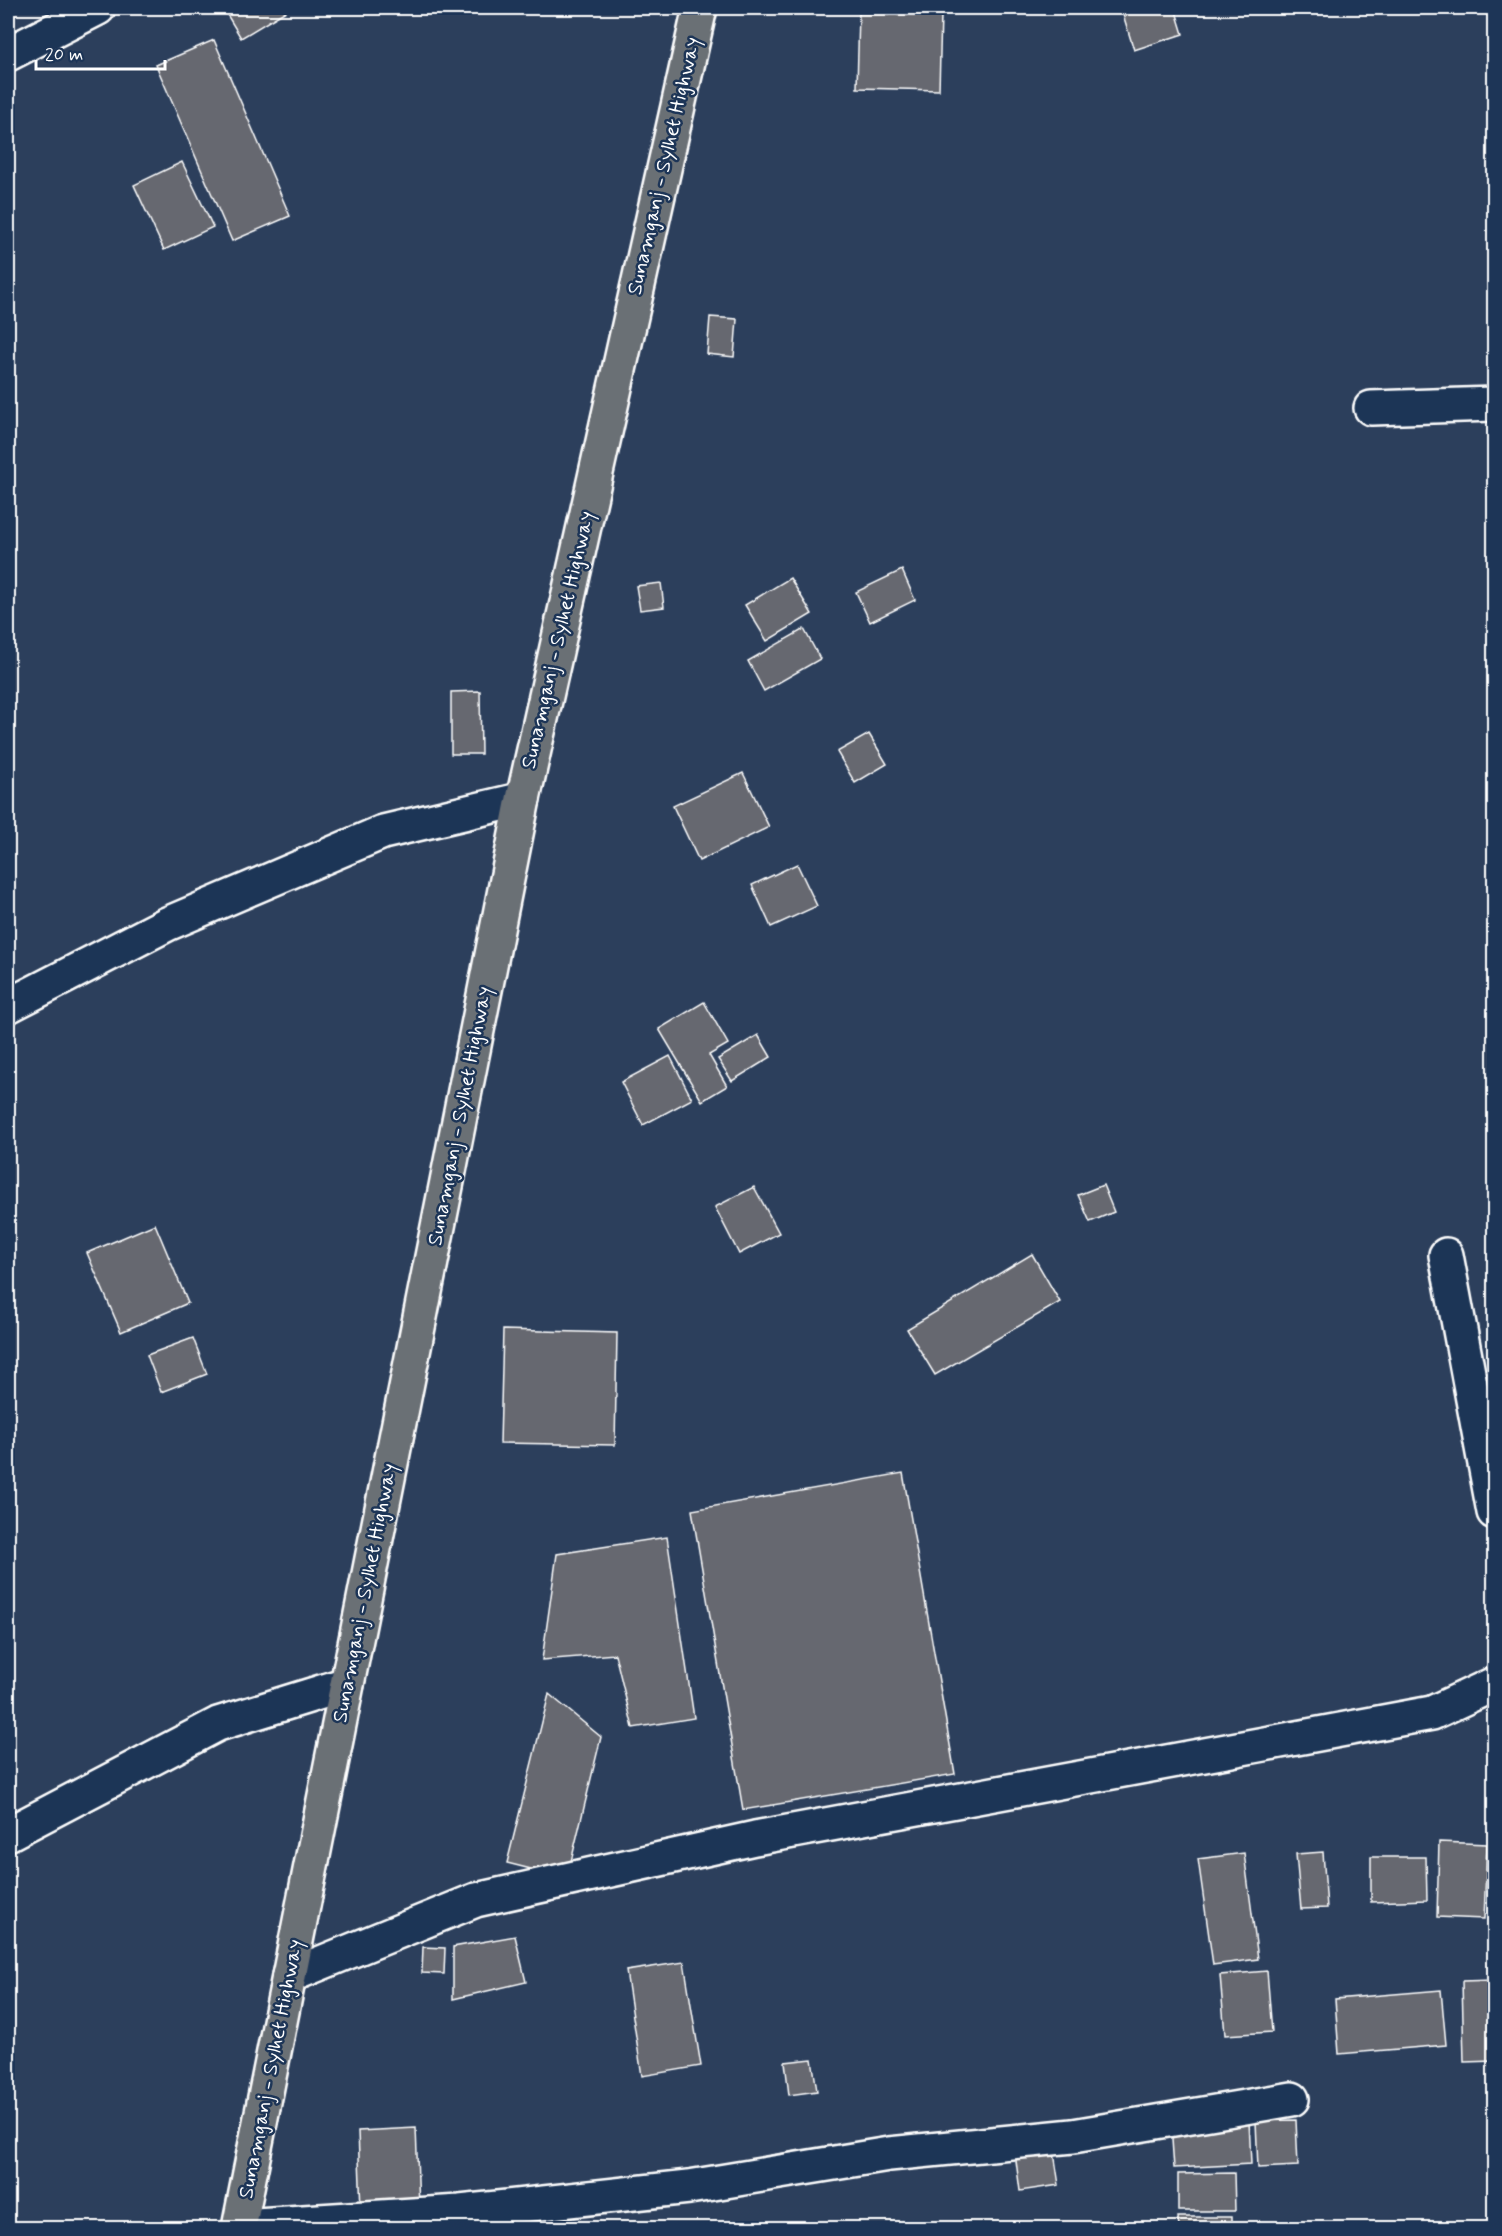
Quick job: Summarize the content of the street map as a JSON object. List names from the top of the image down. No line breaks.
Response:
{"streets":{"main road":["Sunamganj - Sylhet Highway"]},"scale_bar":"20 m"}
